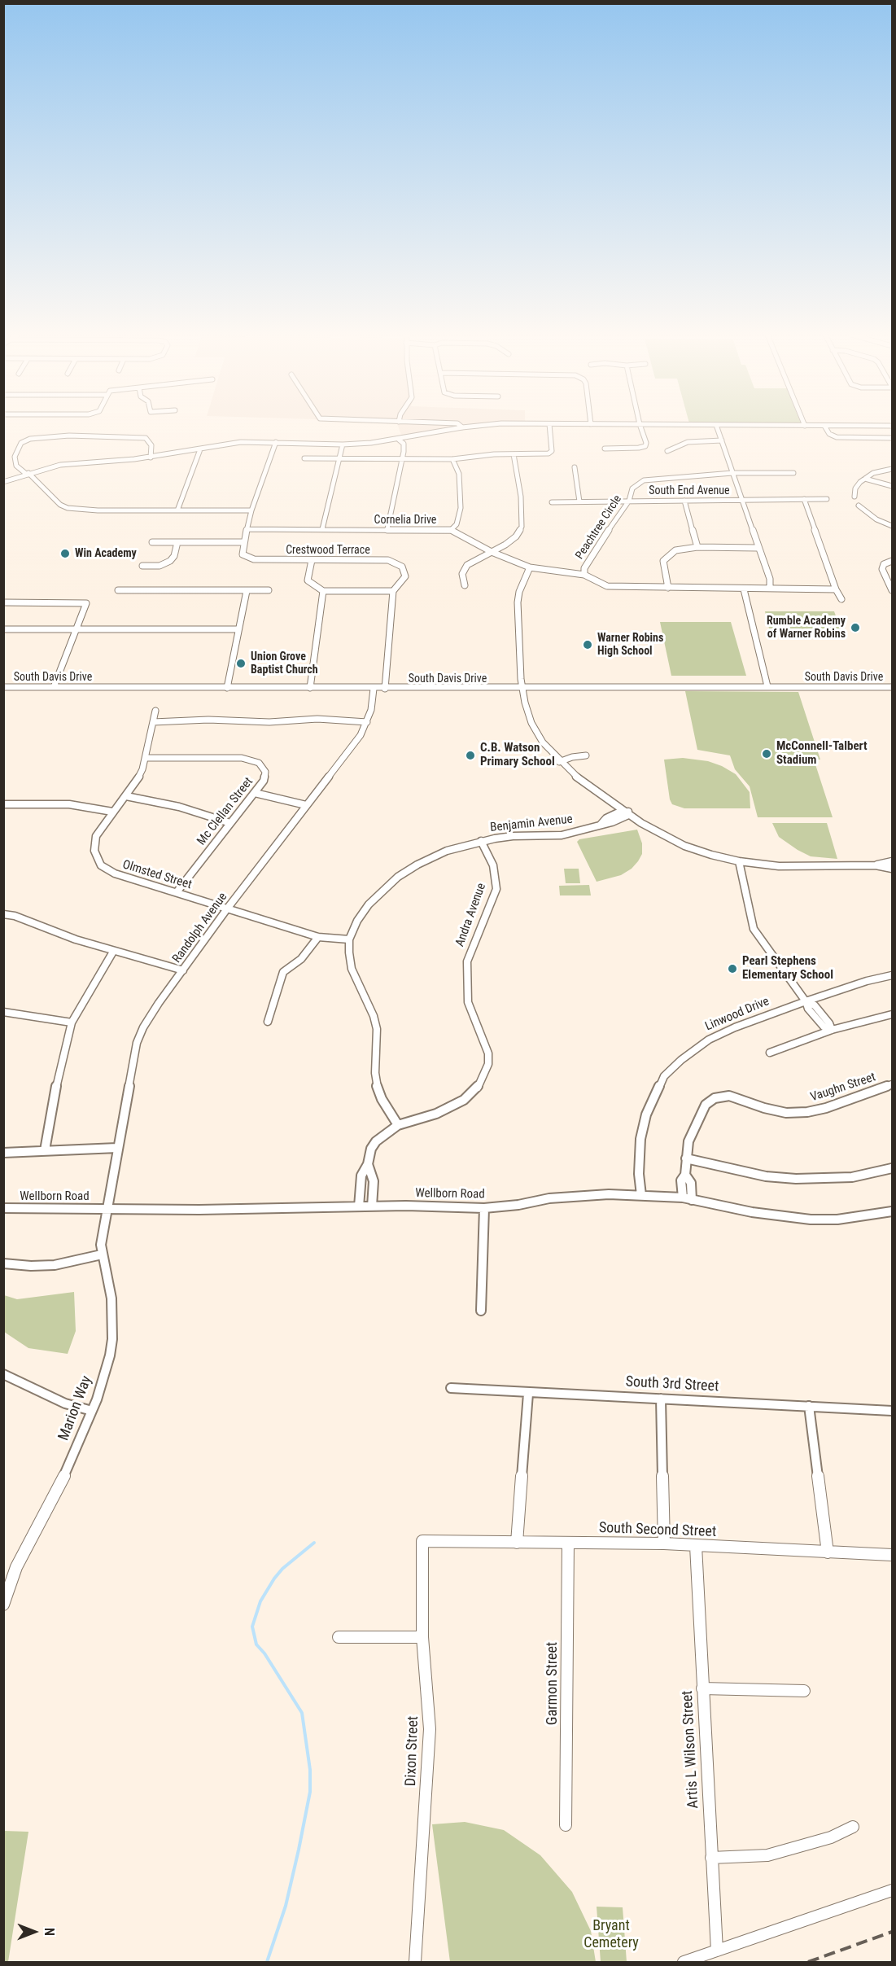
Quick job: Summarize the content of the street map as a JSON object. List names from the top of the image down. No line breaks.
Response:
{"streets":{"street":["South End Avenue","Cornelia Drive","Peachtree Circle","Crestwood Terrace","South Davis Drive","Mc Clellan Street","Benjamin Avenue","Olmsted Street","Andra Avenue","Randolph Avenue","Linwood Drive","Vaughn Street","Wellborn Road","South 3rd Street","Marion Way","South Second Street","Garmon Street","Artis L Wilson Street","Dixon Street"]},"crossings":[["South End Avenue","Peachtree Circle"],["Cornelia Drive","Peachtree Circle"],["Crestwood Terrace","South Davis Drive"],["South Davis Drive","Randolph Avenue"],["Mc Clellan Street","Olmsted Street"],["Benjamin Avenue","Olmsted Street"],["Benjamin Avenue","Andra Avenue"],["Olmsted Street","Randolph Avenue"],["Andra Avenue","Wellborn Road"],["Randolph Avenue","Wellborn Road"],["Randolph Avenue","Marion Way"],["Linwood Drive","Wellborn Road"],["Vaughn Street","Wellborn Road"],["Wellborn Road","Marion Way"],["South Second Street","Garmon Street"],["South Second Street","Artis L Wilson Street"],["South Second Street","Dixon Street"]],"parks":["Bryant Cemetery"],"places":["Win Academy","Rumble Academy of Warner Robins","Warner Robins High School","Union Grove Baptist Church","McConnell-Talbert Stadium","C.B. Watson Primary School","Pearl Stephens Elementary School"],"north":"right"}
